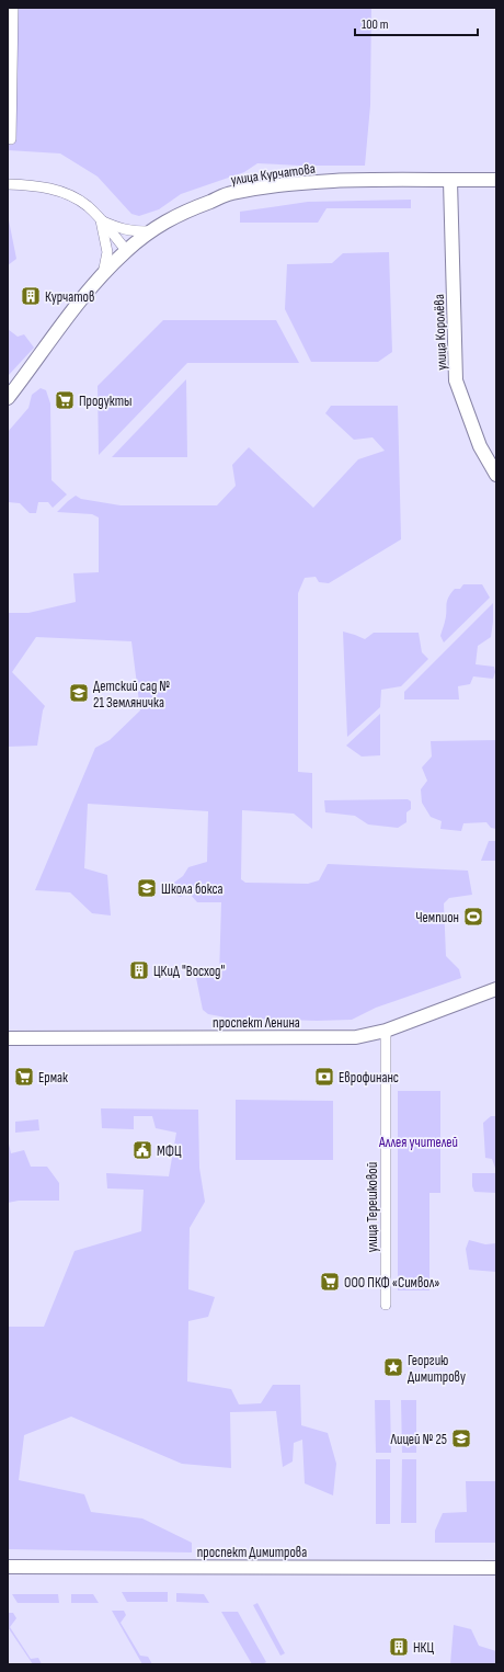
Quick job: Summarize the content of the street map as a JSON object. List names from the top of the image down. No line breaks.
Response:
{"streets":{"main road":["улица Курчатова","улица Королёва","проспект Ленина","проспект Димитрова"],"street":["улица Терешковой"]},"crossings":[["улица Курчатова","улица Королёва"],["проспект Ленина","улица Терешковой"]],"parks":["Аллея учителей"],"places":{"building":["Курчатов","ЦКиД \"Восход\"","НКЦ"],"supermarket":["Продукты","Ермак","ООО ПКФ «Символ»"],"school or university":["Детский сад № 21 Земляничка","Школа бокса","Лицей № 25"],"sports":["Чемпион"],"bank":["Еврофинанс"],"public building":["МФЦ"],"place":["Георгию Димитрову"]},"scale_bar":"100 m"}
